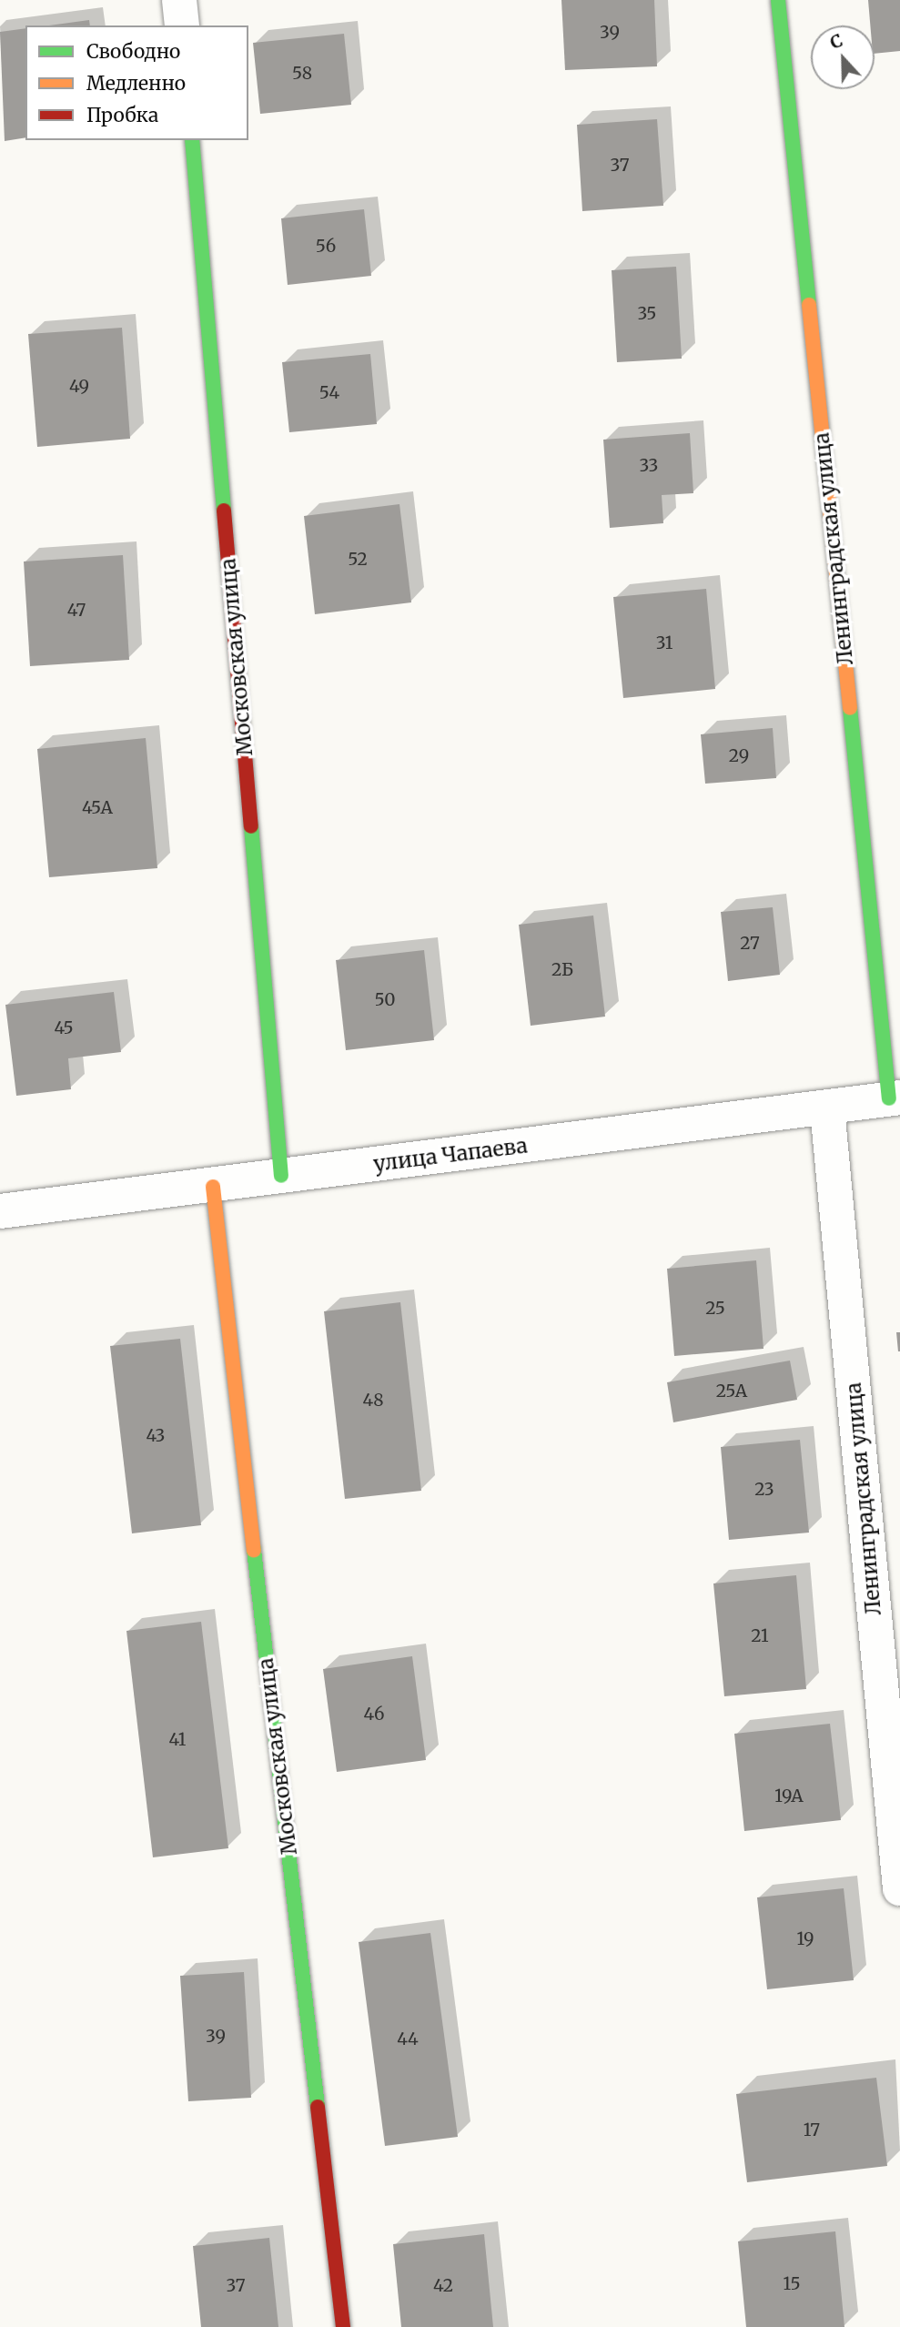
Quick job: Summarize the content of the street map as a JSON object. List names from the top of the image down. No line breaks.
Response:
{"streets":{"street":["Ленинградская улица","Московская улица","улица Чапаева"]},"crossings":[["Ленинградская улица","улица Чапаева"],["Московская улица","улица Чапаева"]],"house_numbers":["39","58","37","56","35","49","54","33","52","47","31","29","45А","27","2Б","50","45","25","25А","48","43","23","21","46","41","19А","19","39","44","17","15","37","42"],"legend":["Свободно","Медленно","Пробка"],"north":"top"}
